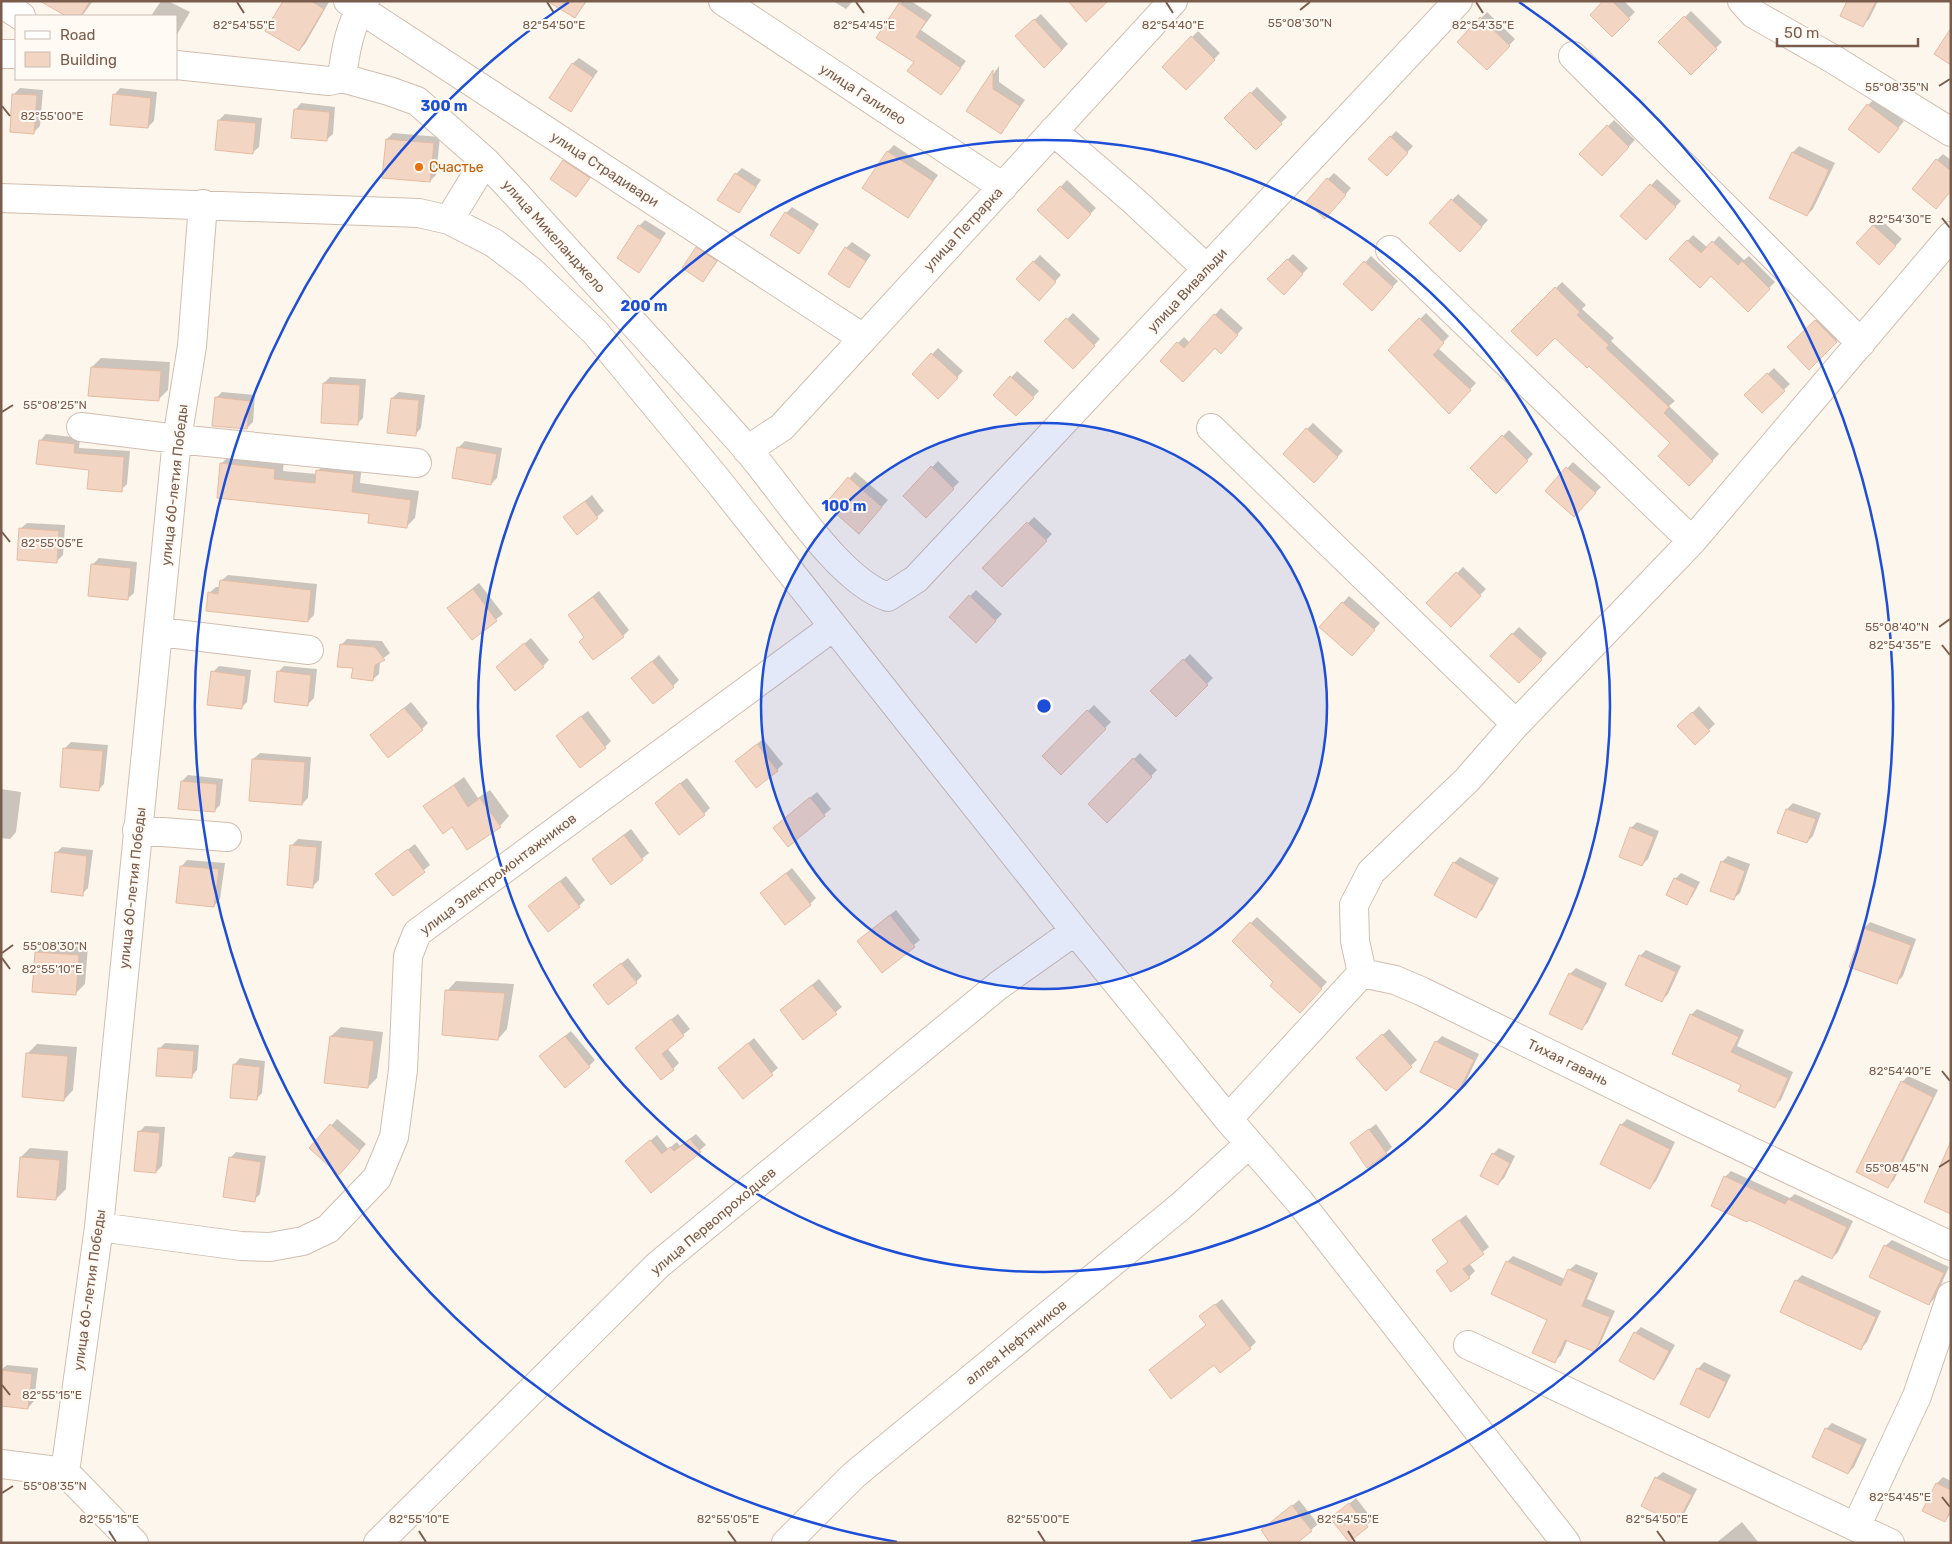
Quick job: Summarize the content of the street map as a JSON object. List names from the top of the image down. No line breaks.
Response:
{"streets":{"street":["улица Галилео","улица Страдивари","улица Петрарка","улица Микеланджело","улица Вивальди","улица 60-летия Победы","улица Электромонтажников","Тихая гавань","улица Первопроходцев","аллея Нефтяников"]},"crossings":[["улица Галилео","улица Петрарка"],["улица Страдивари","улица Петрарка"],["улица Петрарка","улица Микеланджело"],["улица Микеланджело","улица Вивальди"],["улица 60-летия Победы","улица Электромонтажников"]],"places":["Счастье"],"legend":["Road","Building"],"scale_bar":"50 m","coordinates":["55°08'30\"N","82°54'55\"E","82°54'50\"E","82°54'45\"E","82°54'40\"E","82°54'35\"E","55°08'35\"N","82°55'00\"E","82°54'30\"E","55°08'25\"N","82°55'05\"E","55°08'40\"N","82°55'10\"E","55°08'45\"N","82°55'15\"E"],"rings":["300 m","200 m","100 m"]}
